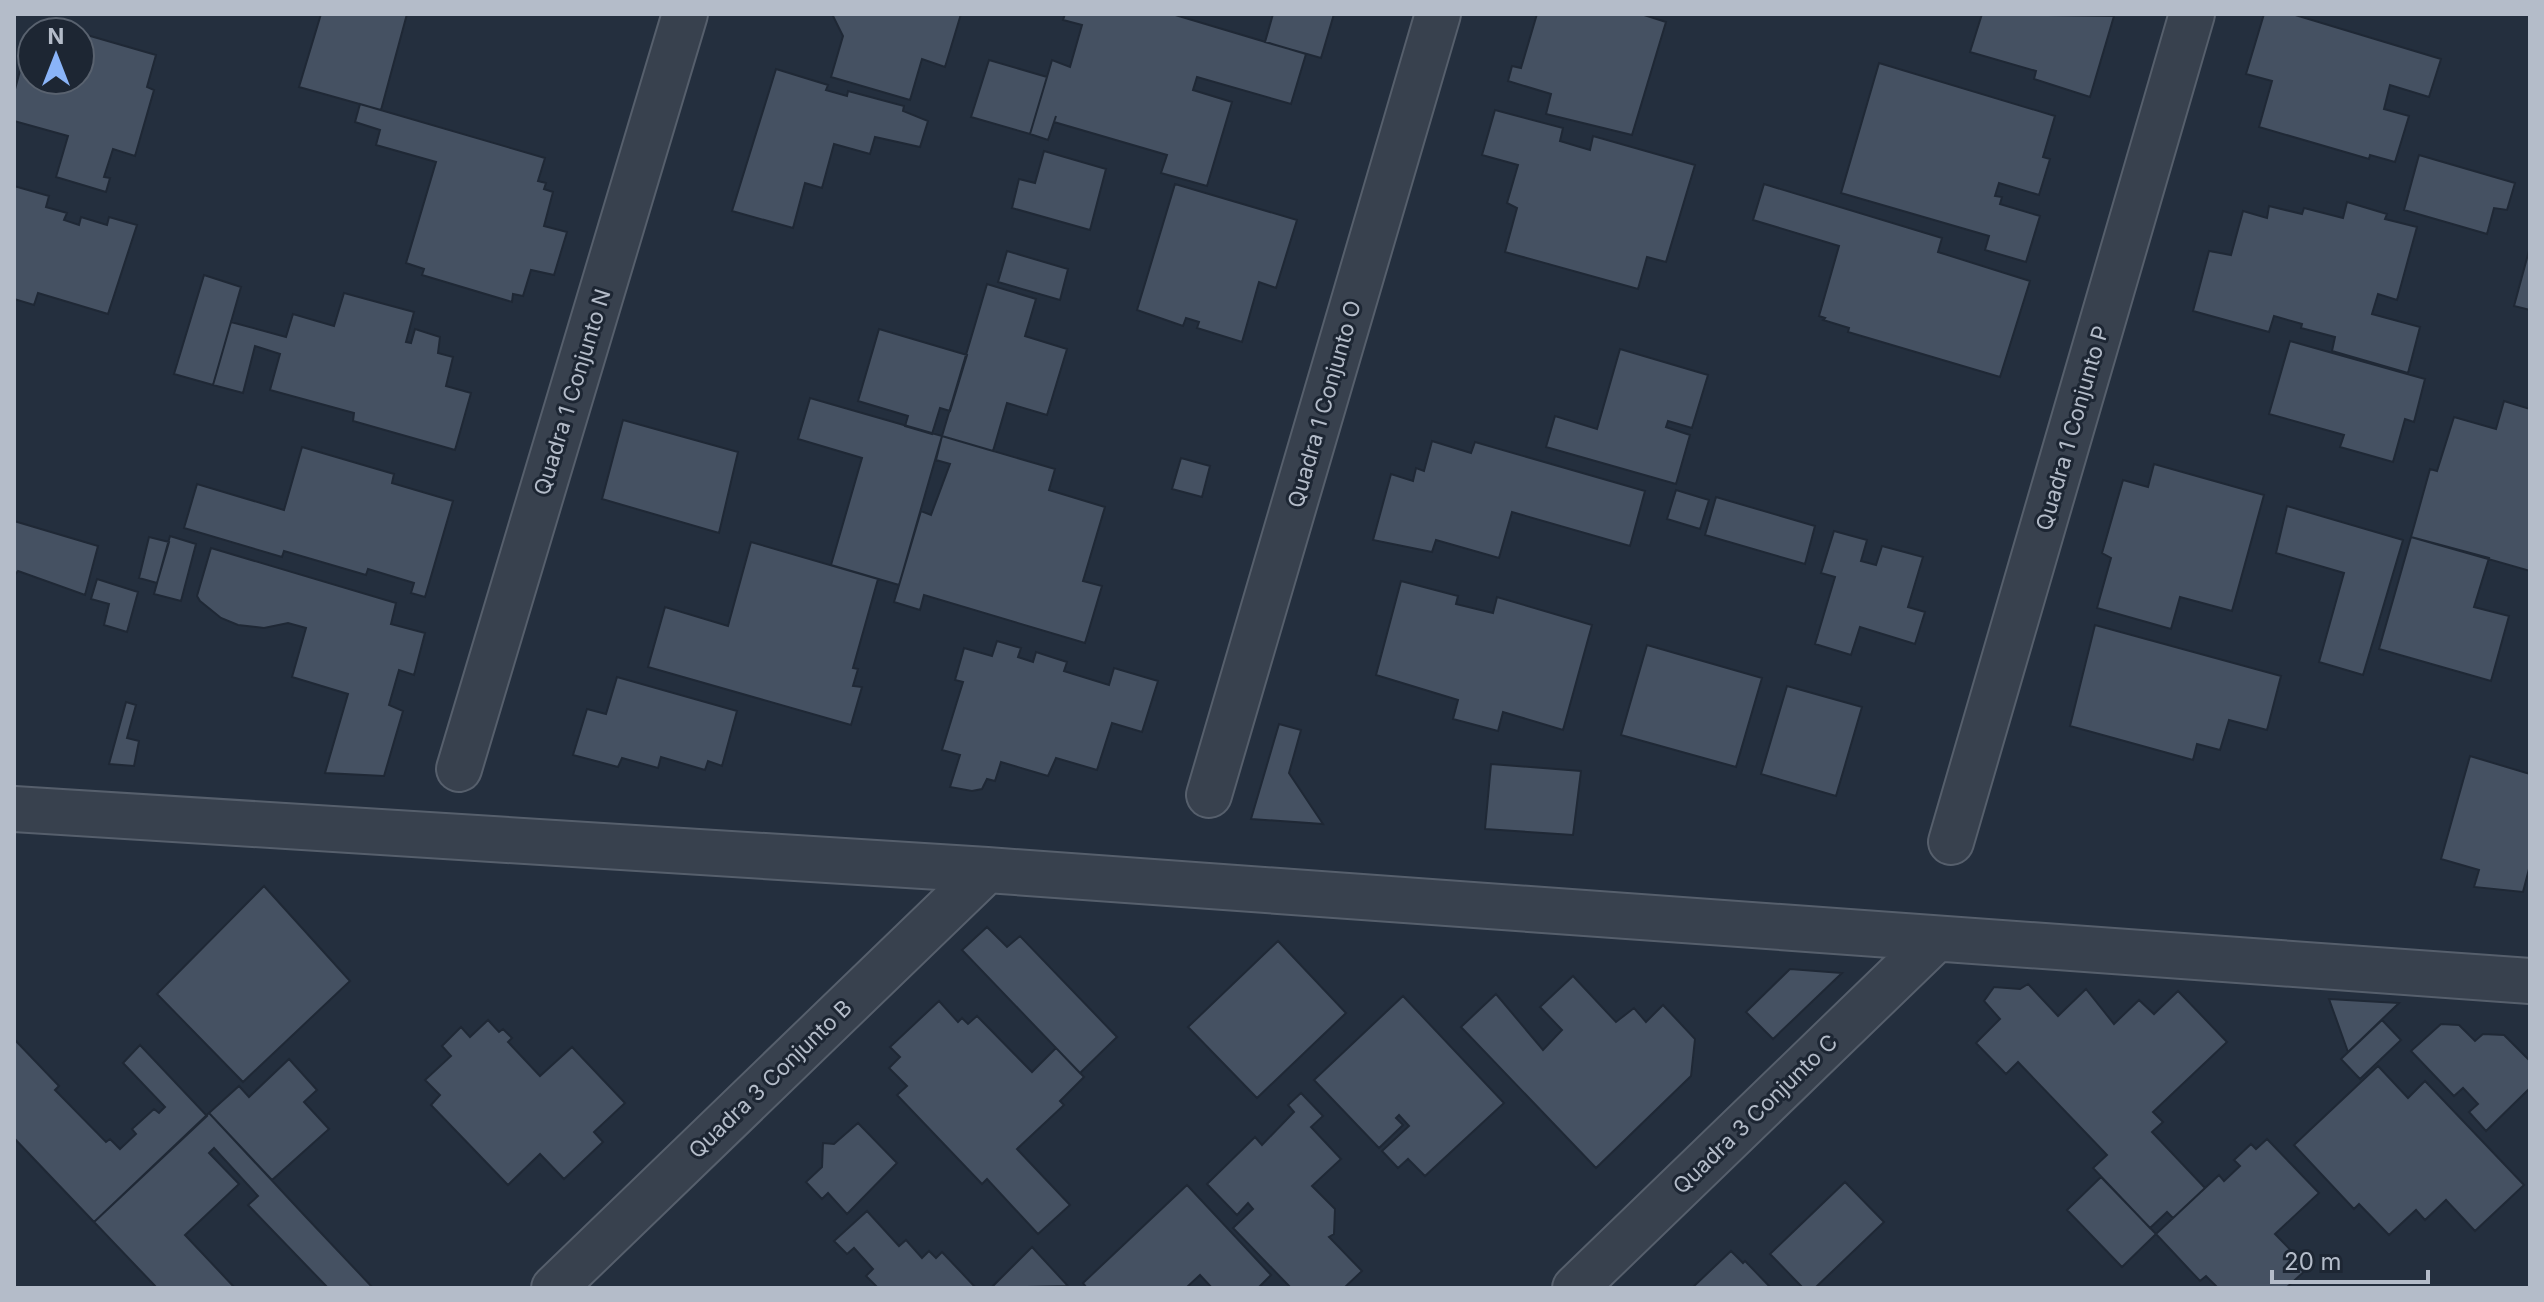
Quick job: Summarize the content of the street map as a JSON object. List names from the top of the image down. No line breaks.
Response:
{"streets":{"street":["Quadra 1 Conjunto N","Quadra 1 Conjunto O","Quadra 1 Conjunto P","Quadra 3 Conjunto B","Quadra 3 Conjunto C"]},"scale_bar":"20 m","north":"top"}
